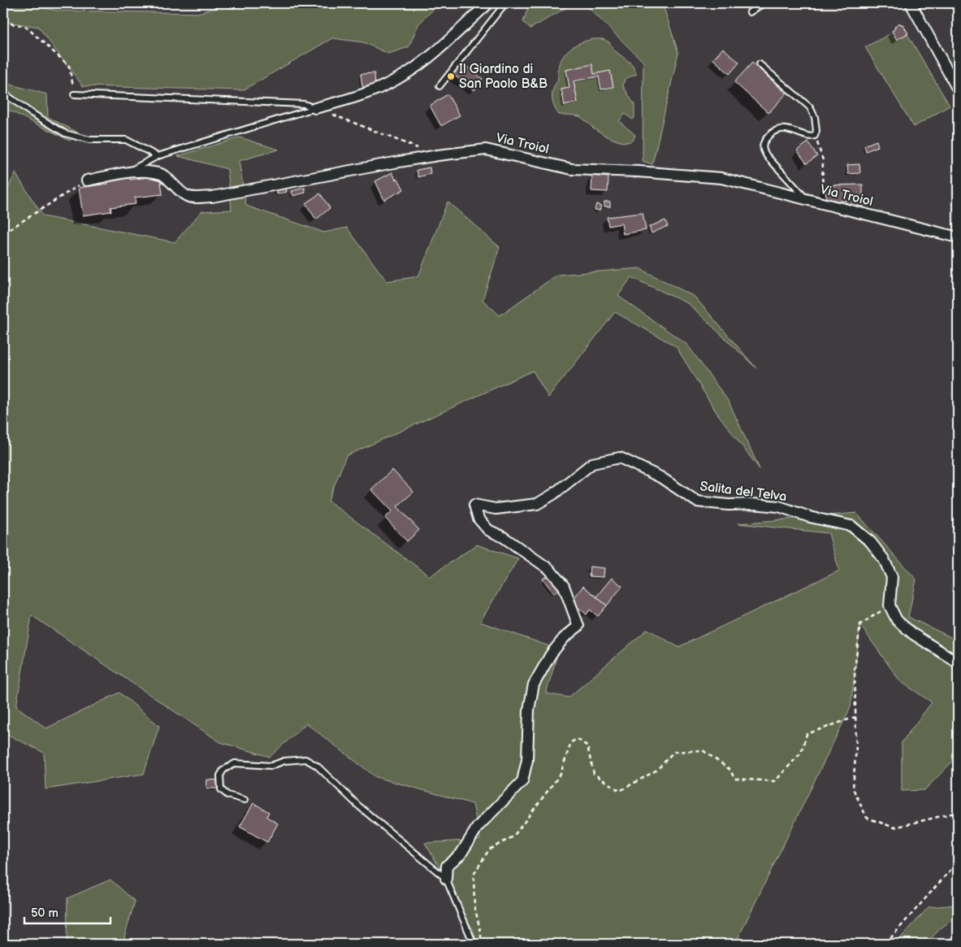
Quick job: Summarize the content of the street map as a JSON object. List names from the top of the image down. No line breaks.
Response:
{"streets":{"street":["Via Troiol","Salita del Telva"]},"places":["Il Giardino di San Paolo B&B"],"scale_bar":"50 m"}
